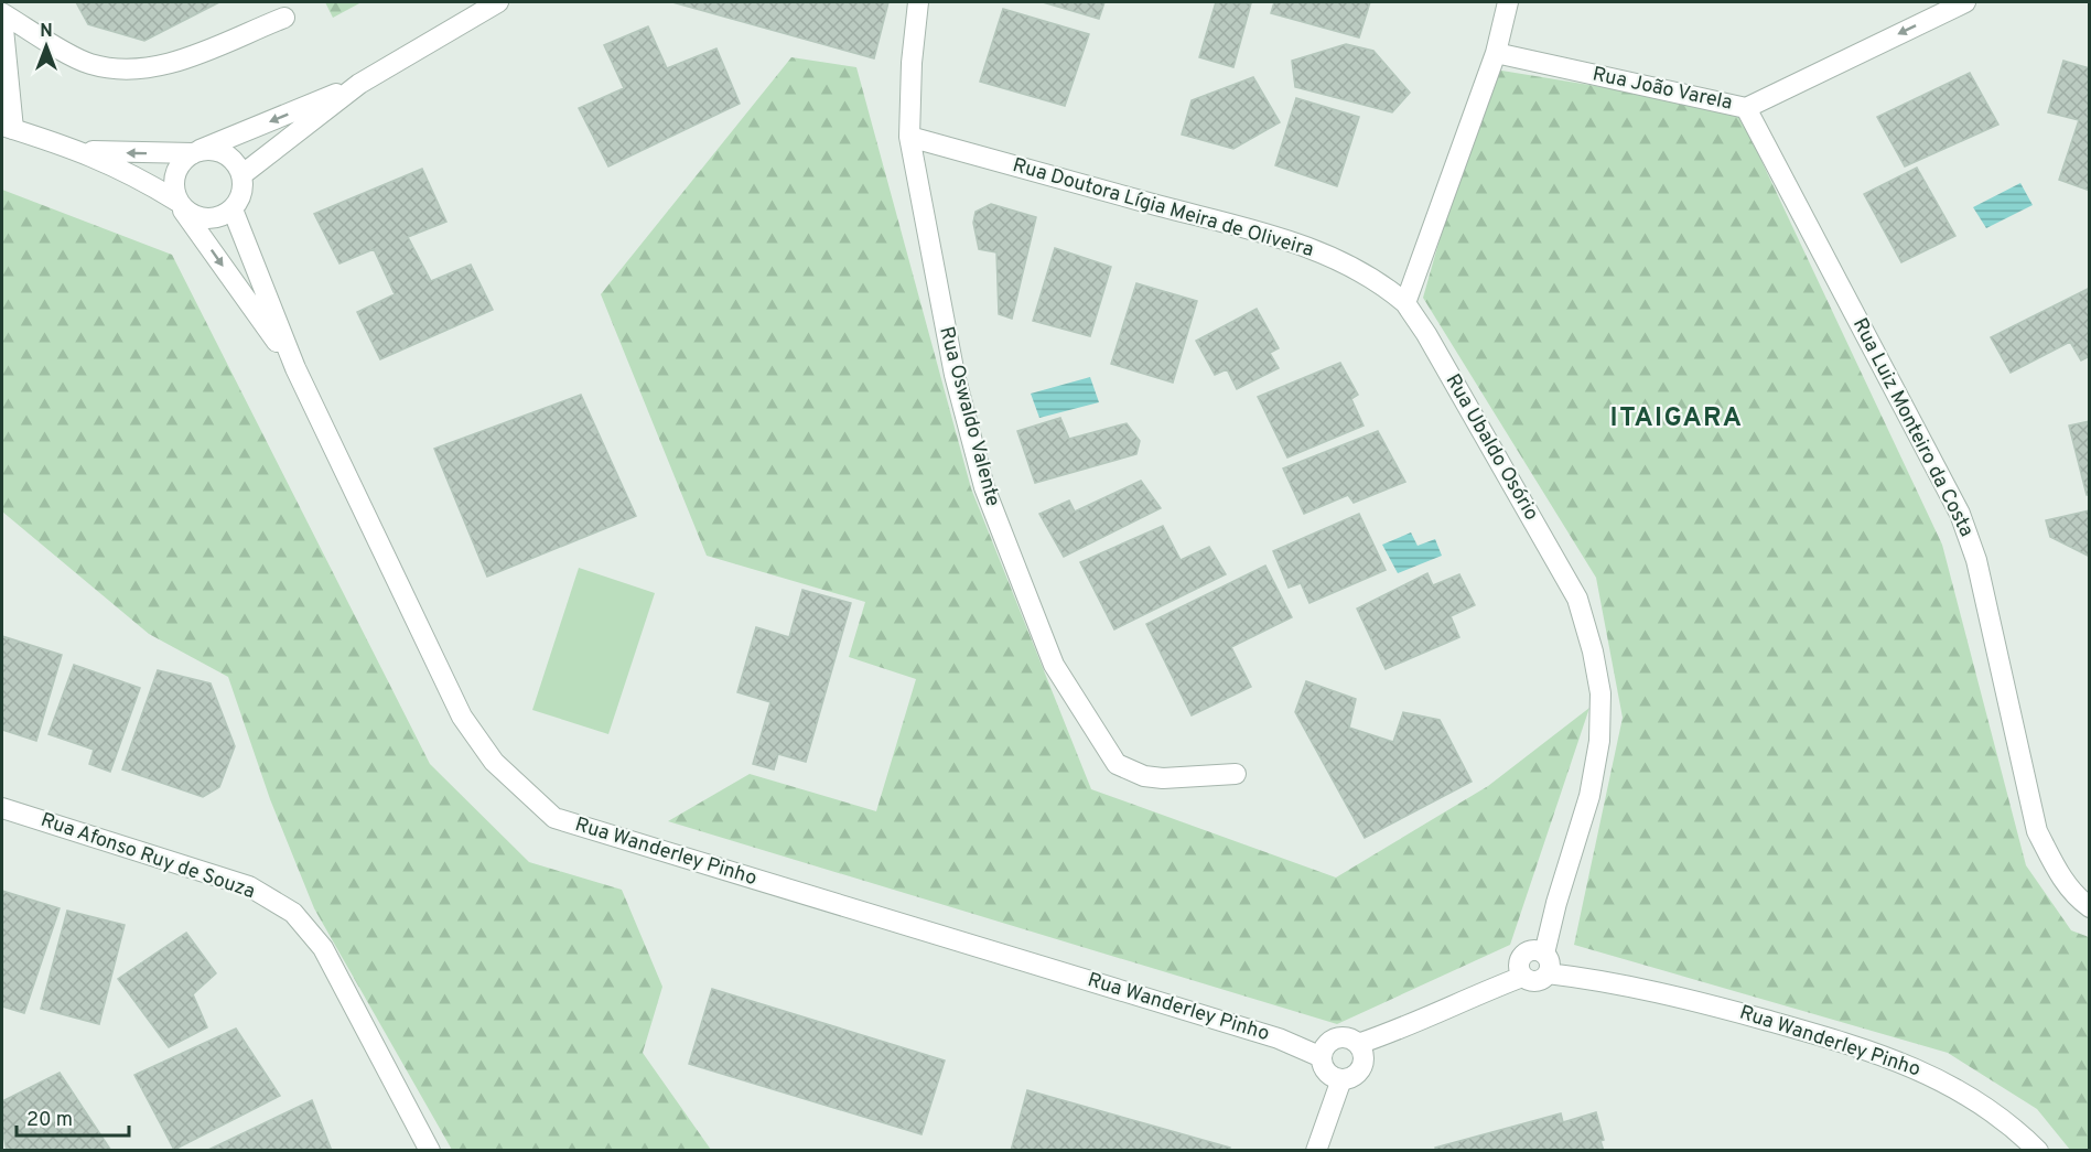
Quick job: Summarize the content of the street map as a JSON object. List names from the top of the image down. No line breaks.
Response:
{"streets":{"street":["Rua João Varela","Rua Doutora Lígia Meira de Oliveira","Rua Oswaldo Valente","Rua Luiz Monteiro da Costa","Rua Ubaldo Osório","Rua Wanderley Pinho","Rua Afonso Ruy de Souza"]},"crossings":[["Rua João Varela","Rua Luiz Monteiro da Costa"],["Rua Doutora Lígia Meira de Oliveira","Rua Oswaldo Valente"],["Rua Doutora Lígia Meira de Oliveira","Rua Ubaldo Osório"],["Rua Ubaldo Osório","Rua Wanderley Pinho"]],"one_way":["Rua João Varela"],"districts":["ITAIGARA"],"scale_bar":"20 m","north":"top"}
